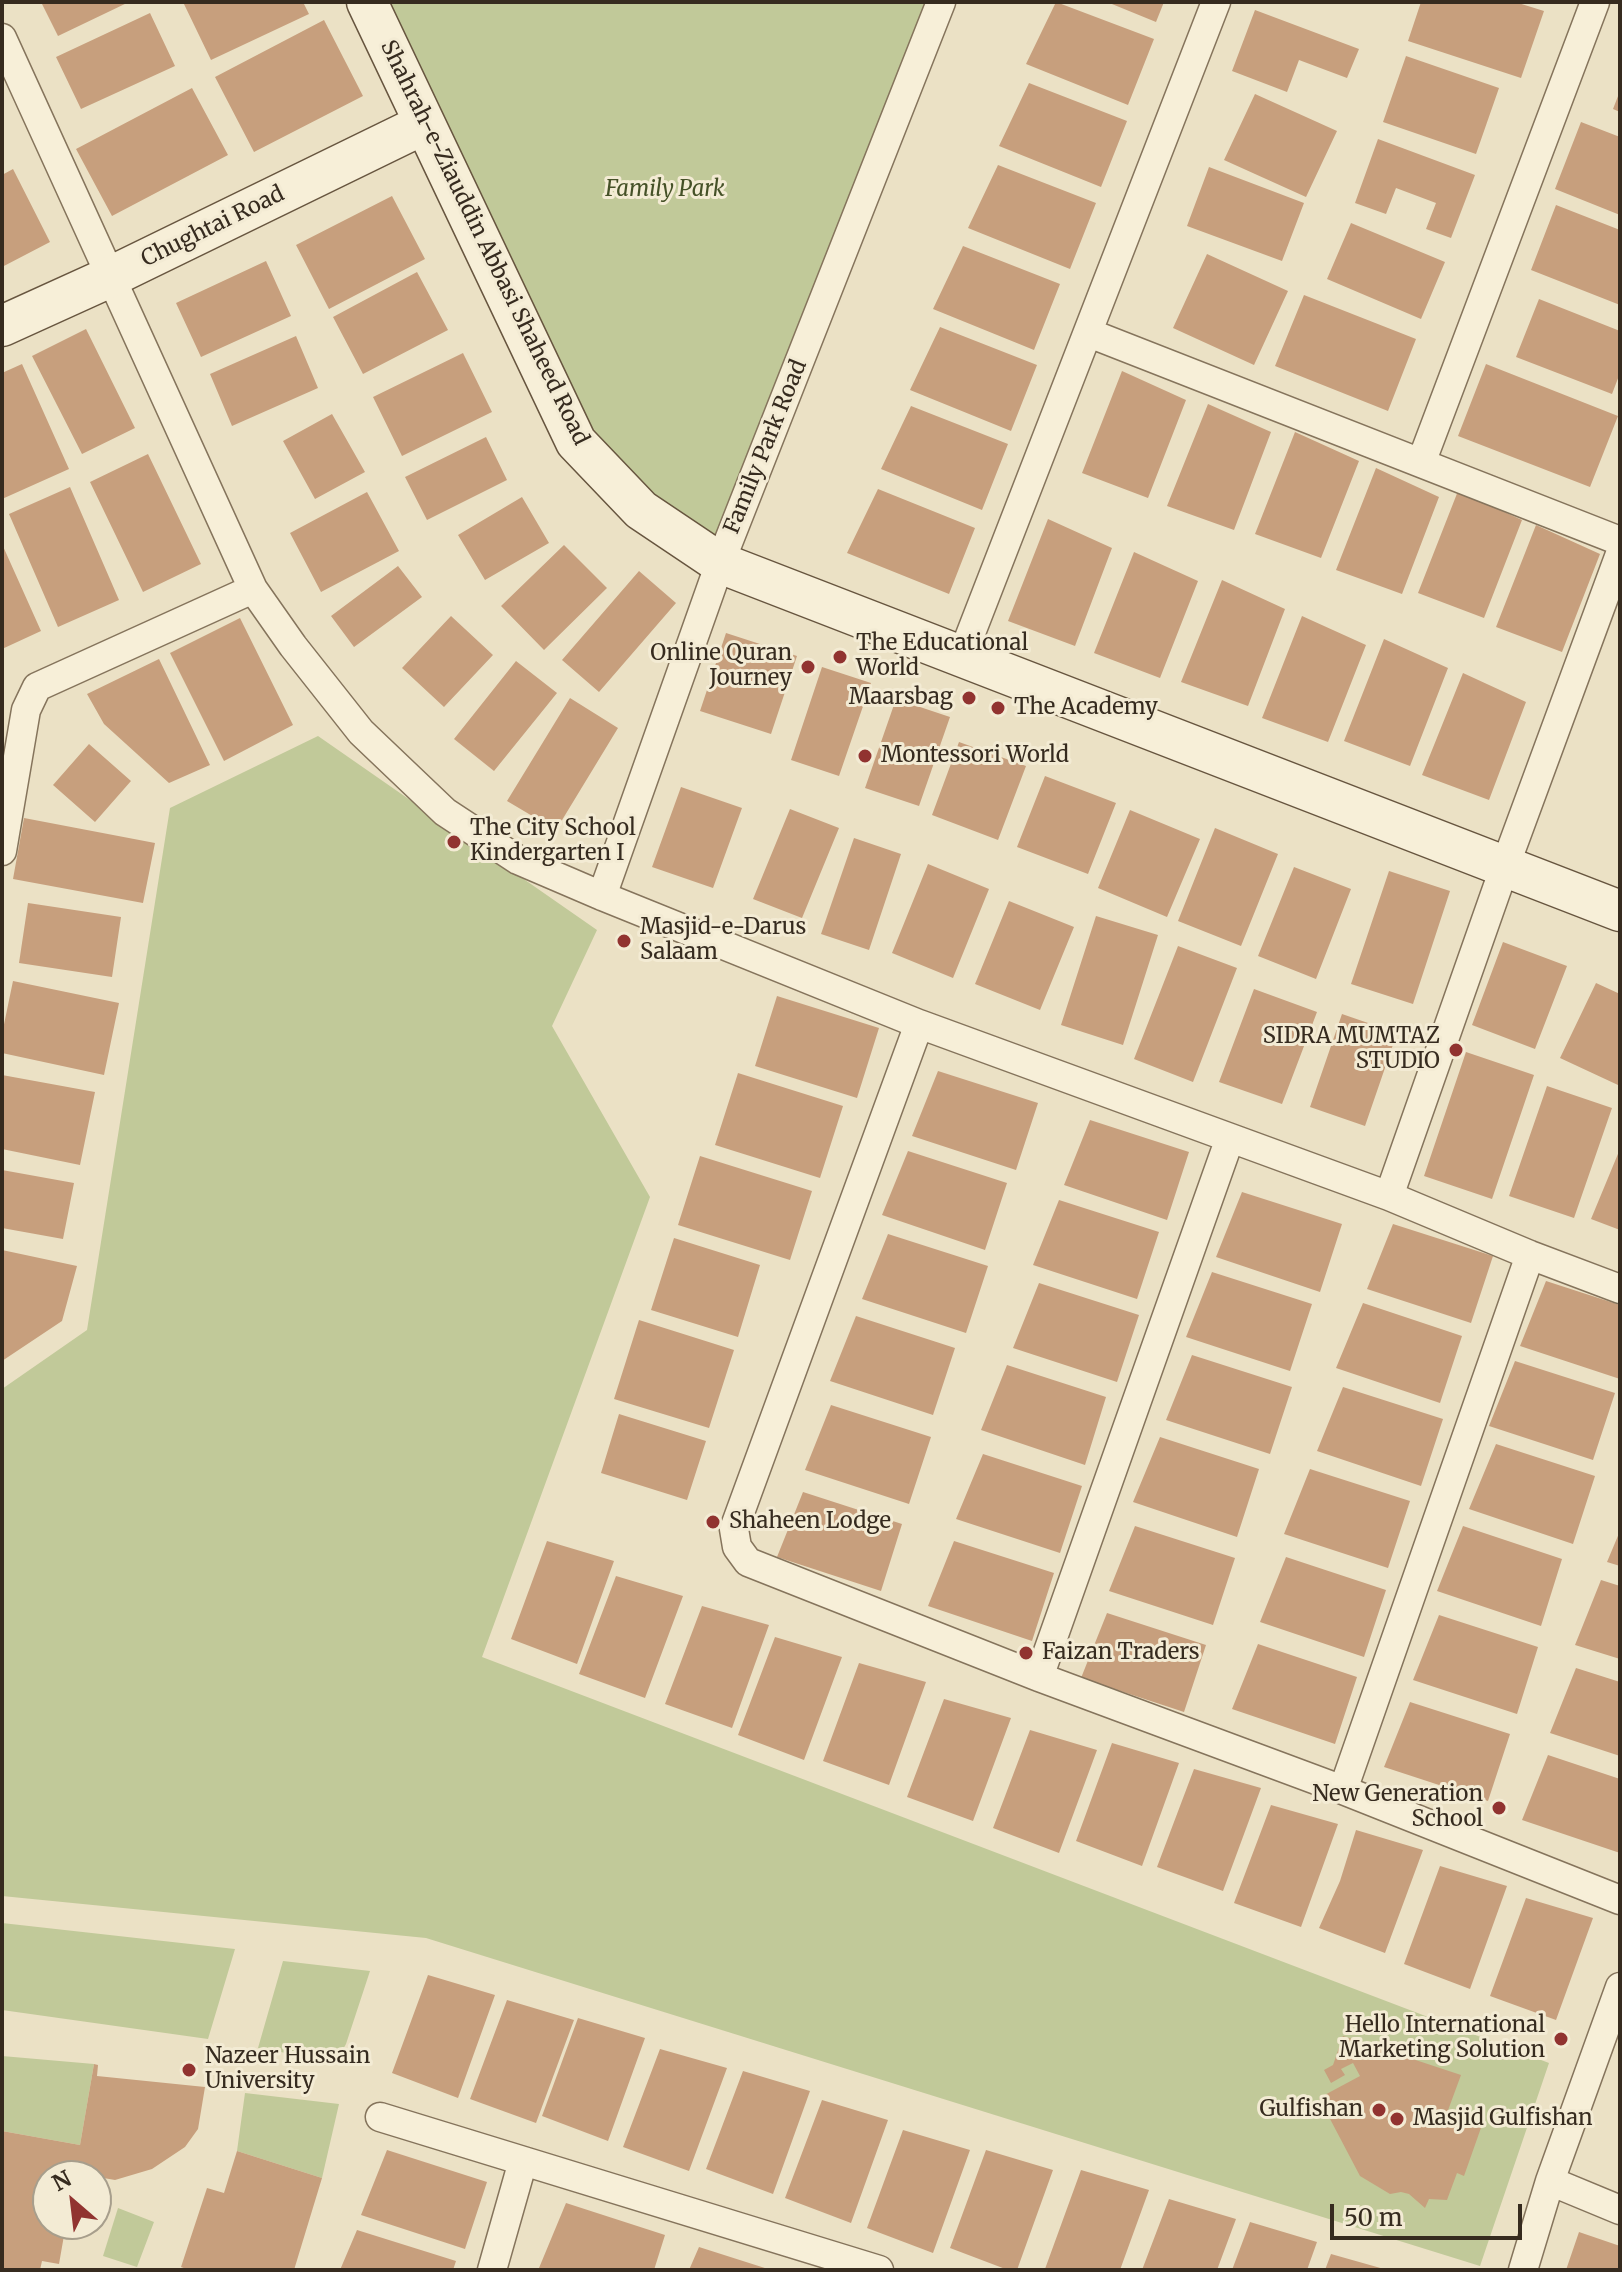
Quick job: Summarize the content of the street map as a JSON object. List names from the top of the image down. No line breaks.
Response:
{"streets":{"street":["Chughtai Road","Shahrah-e-Ziauddin Abbasi Shaheed Road","Family Park Road"]},"crossings":[["Chughtai Road","Shahrah-e-Ziauddin Abbasi Shaheed Road"],["Shahrah-e-Ziauddin Abbasi Shaheed Road","Family Park Road"]],"parks":["Family Park"],"places":["The Educational World","Online Quran Journey","Maarsbag","The Academy","Montessori World","The City School Kindergarten I","Masjid-e-Darus Salaam","SIDRA MUMTAZ STUDIO","Shaheen Lodge","Faizan Traders","New Generation School","Hello International Marketing Solution","Nazeer Hussain University","Gulfishan","Masjid Gulfishan"],"scale_bar":"50 m","north":"top left"}
